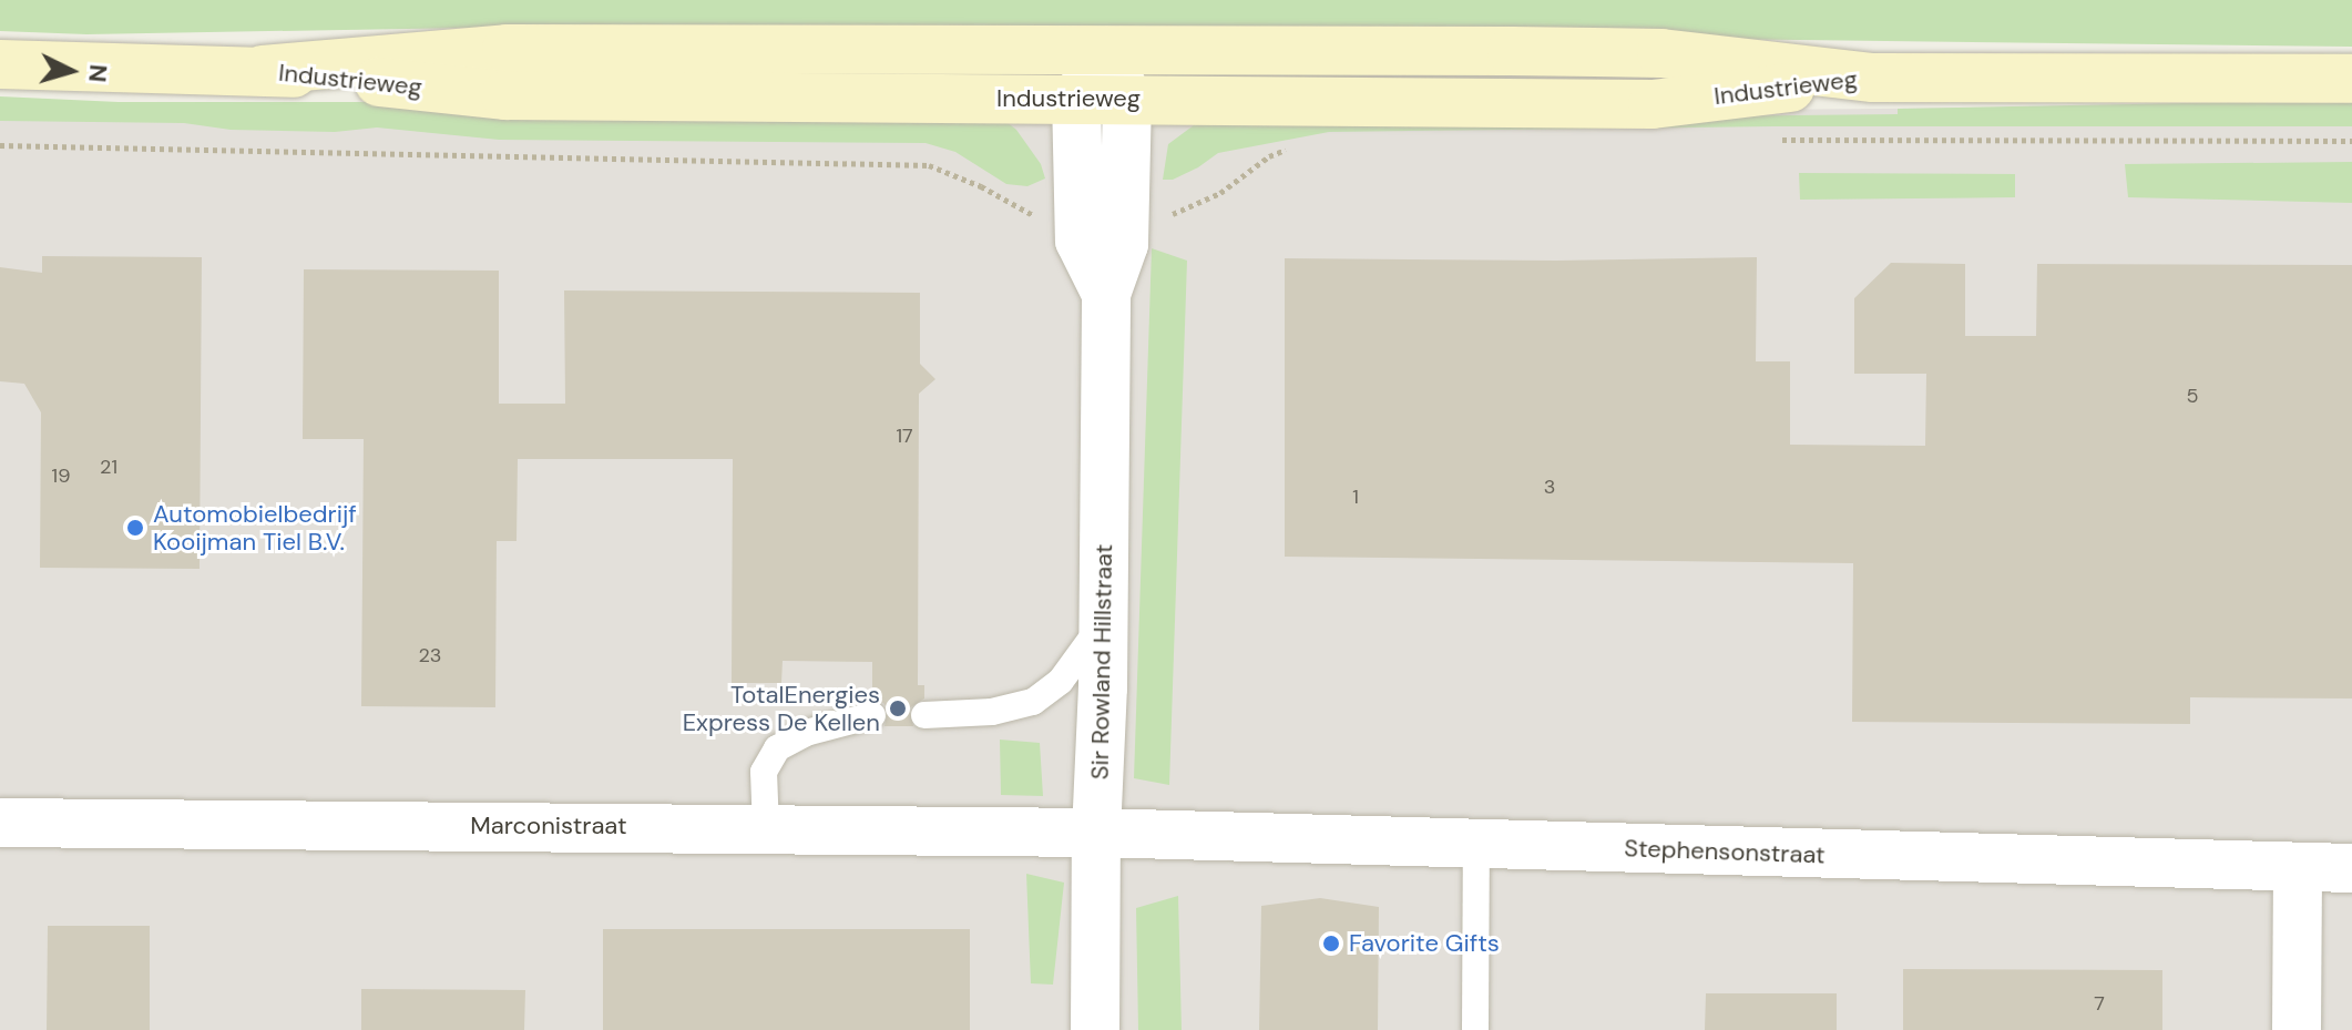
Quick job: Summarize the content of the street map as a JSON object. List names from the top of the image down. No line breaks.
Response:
{"streets":{"main road":["Industrieweg"],"street":["Sir Rowland Hillstraat","Marconistraat","Stephensonstraat"]},"crossings":[["Industrieweg","Sir Rowland Hillstraat"],["Sir Rowland Hillstraat","Marconistraat"],["Sir Rowland Hillstraat","Stephensonstraat"],["Marconistraat","Stephensonstraat"]],"places":["Automobielbedrijf Kooijman Tiel B.V.","TotalEnergies Express De Kellen","Favorite Gifts"],"house_numbers":["5","17","21","19","3","1","23","7"],"north":"right"}
